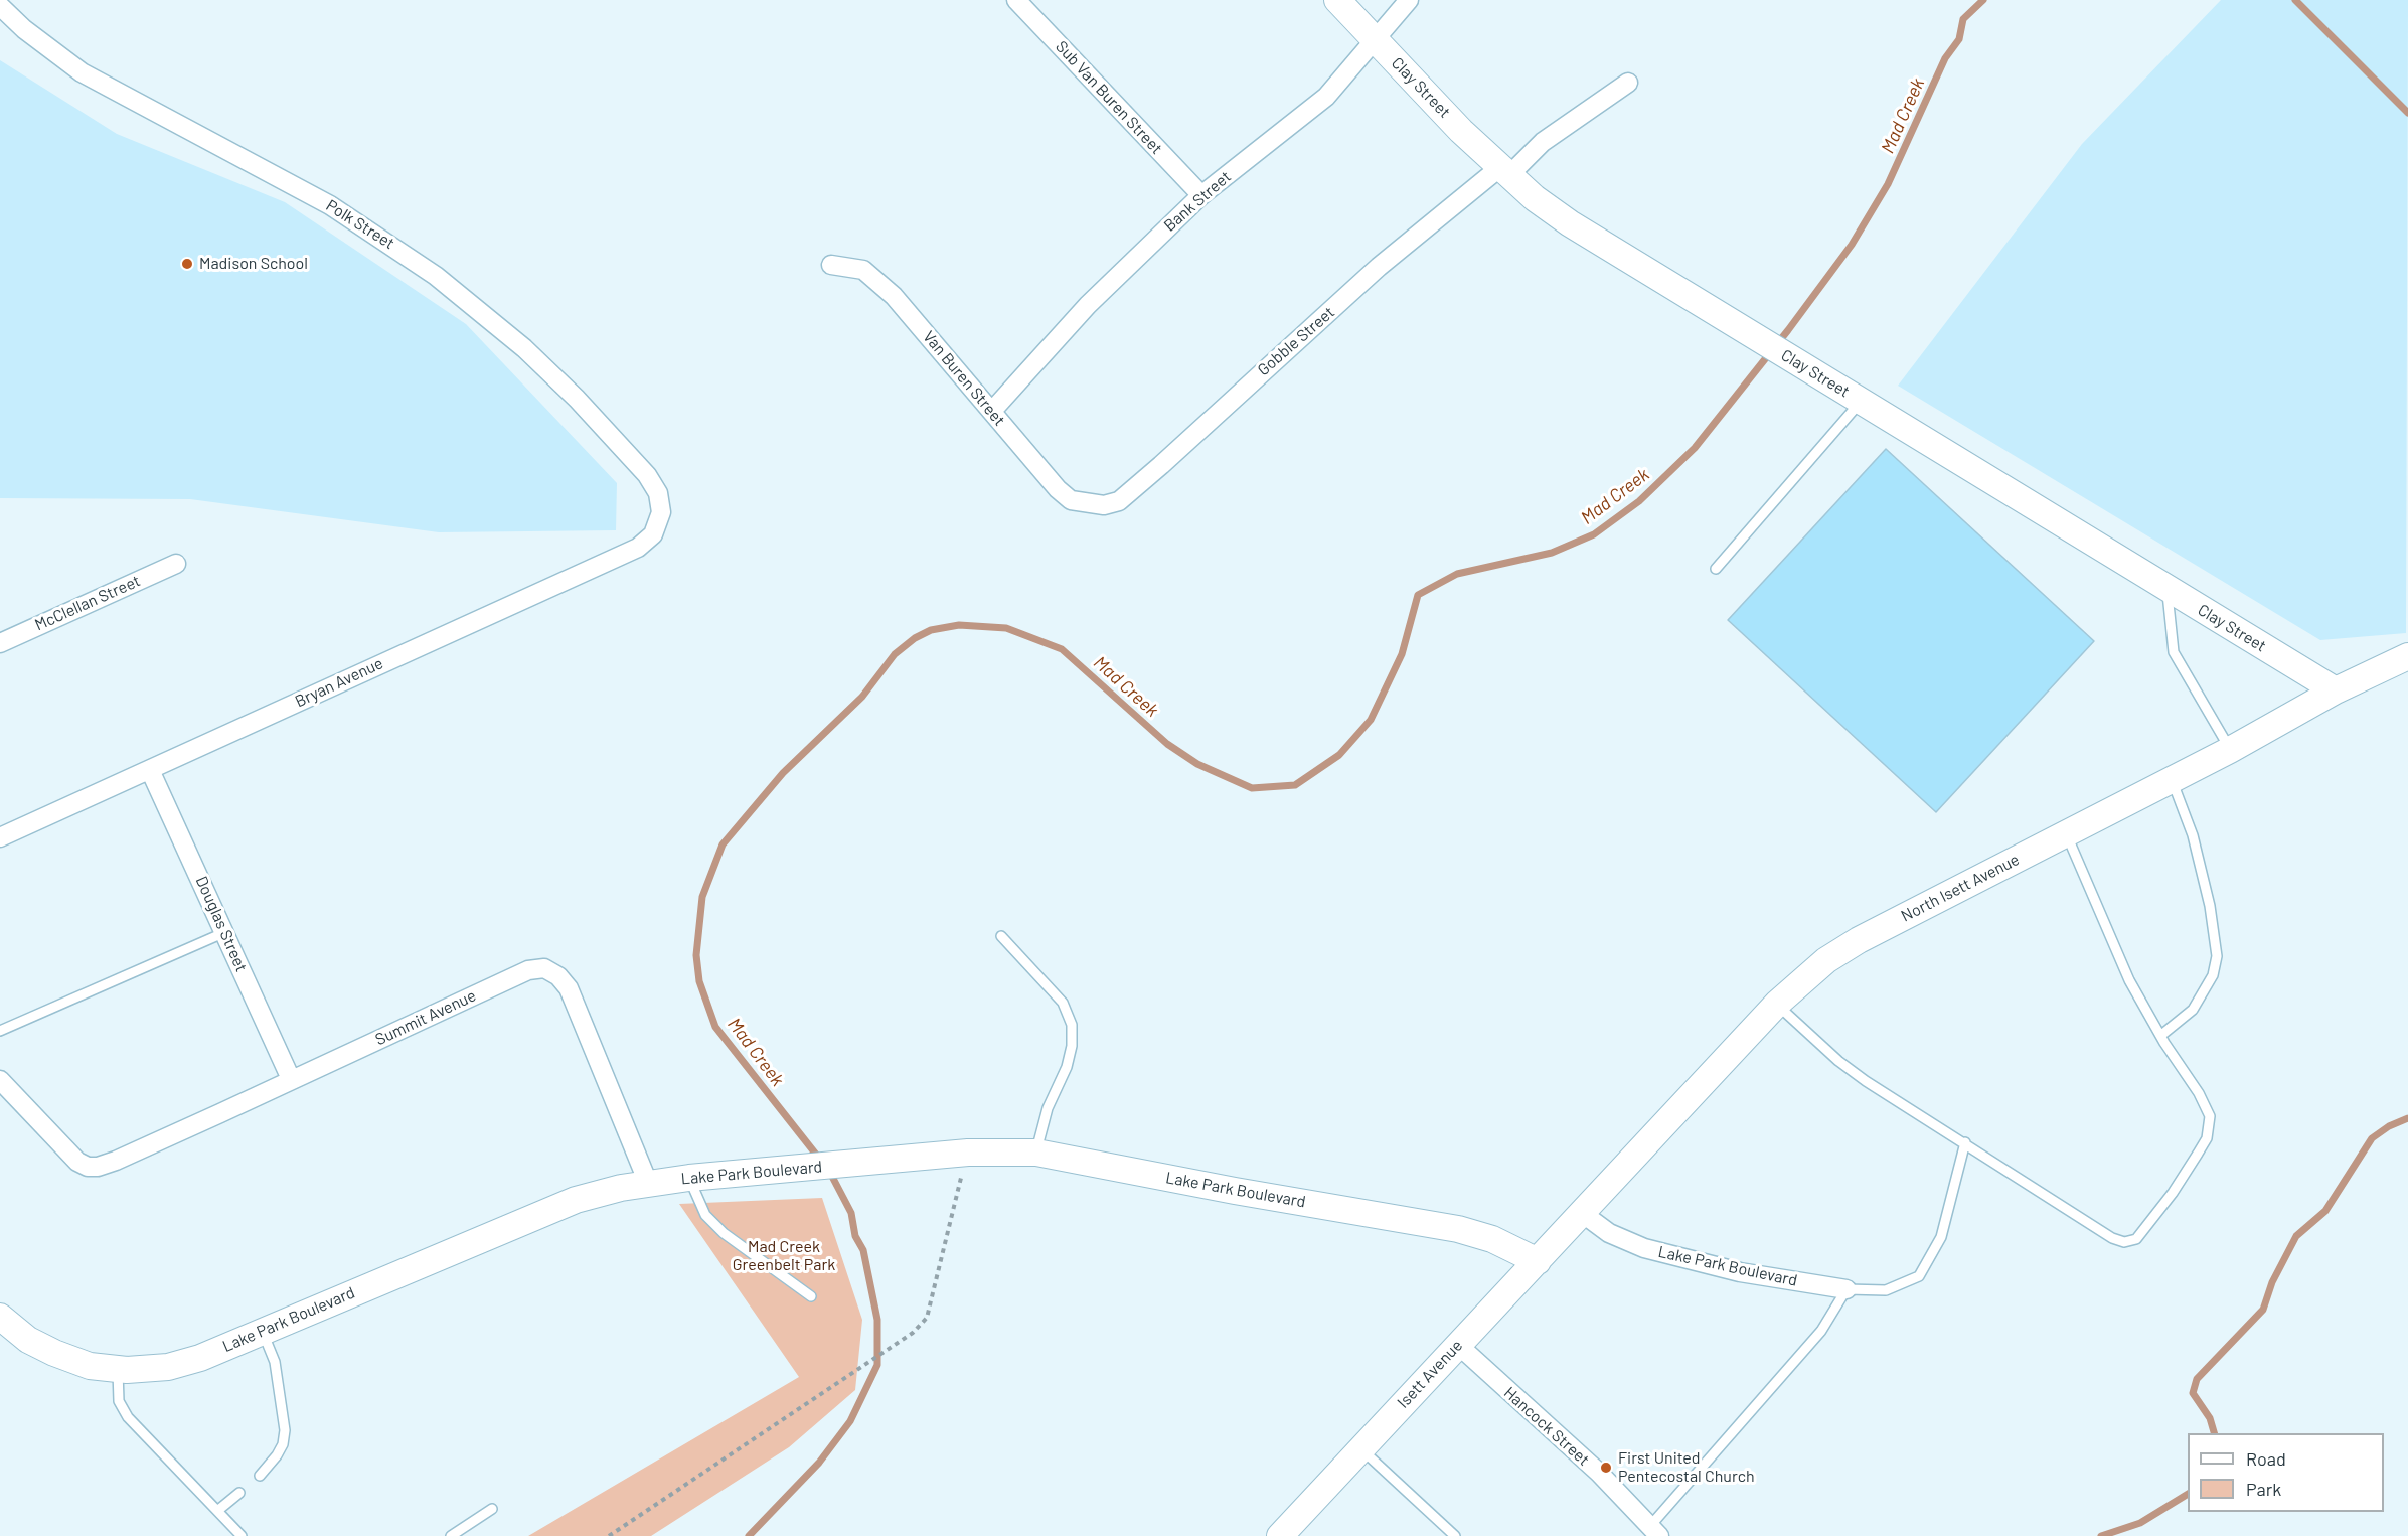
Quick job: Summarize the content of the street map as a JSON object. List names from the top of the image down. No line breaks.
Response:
{"streets":{"street":["Clay Street","Sub Van Buren Street","Bank Street","Polk Street","Gobble Street","Van Buren Street","McClellan Street","Bryan Avenue","North Isett Avenue","Douglas Street","Summit Avenue","Lake Park Boulevard","Isett Avenue","Hancock Street"]},"crossings":[["Clay Street","Bank Street"],["Clay Street","Gobble Street"],["Clay Street","North Isett Avenue"],["Sub Van Buren Street","Bank Street"],["Bank Street","Van Buren Street"],["Polk Street","Bryan Avenue"],["Gobble Street","Van Buren Street"],["Bryan Avenue","Douglas Street"],["North Isett Avenue","Lake Park Boulevard"],["North Isett Avenue","Isett Avenue"],["Douglas Street","Summit Avenue"],["Summit Avenue","Lake Park Boulevard"],["Lake Park Boulevard","Isett Avenue"],["Isett Avenue","Hancock Street"]],"water":["Mad Creek"],"parks":["Mad Creek Greenbelt Park"],"places":["Madison School","First United Pentecostal Church"],"legend":["Road","Park"]}
